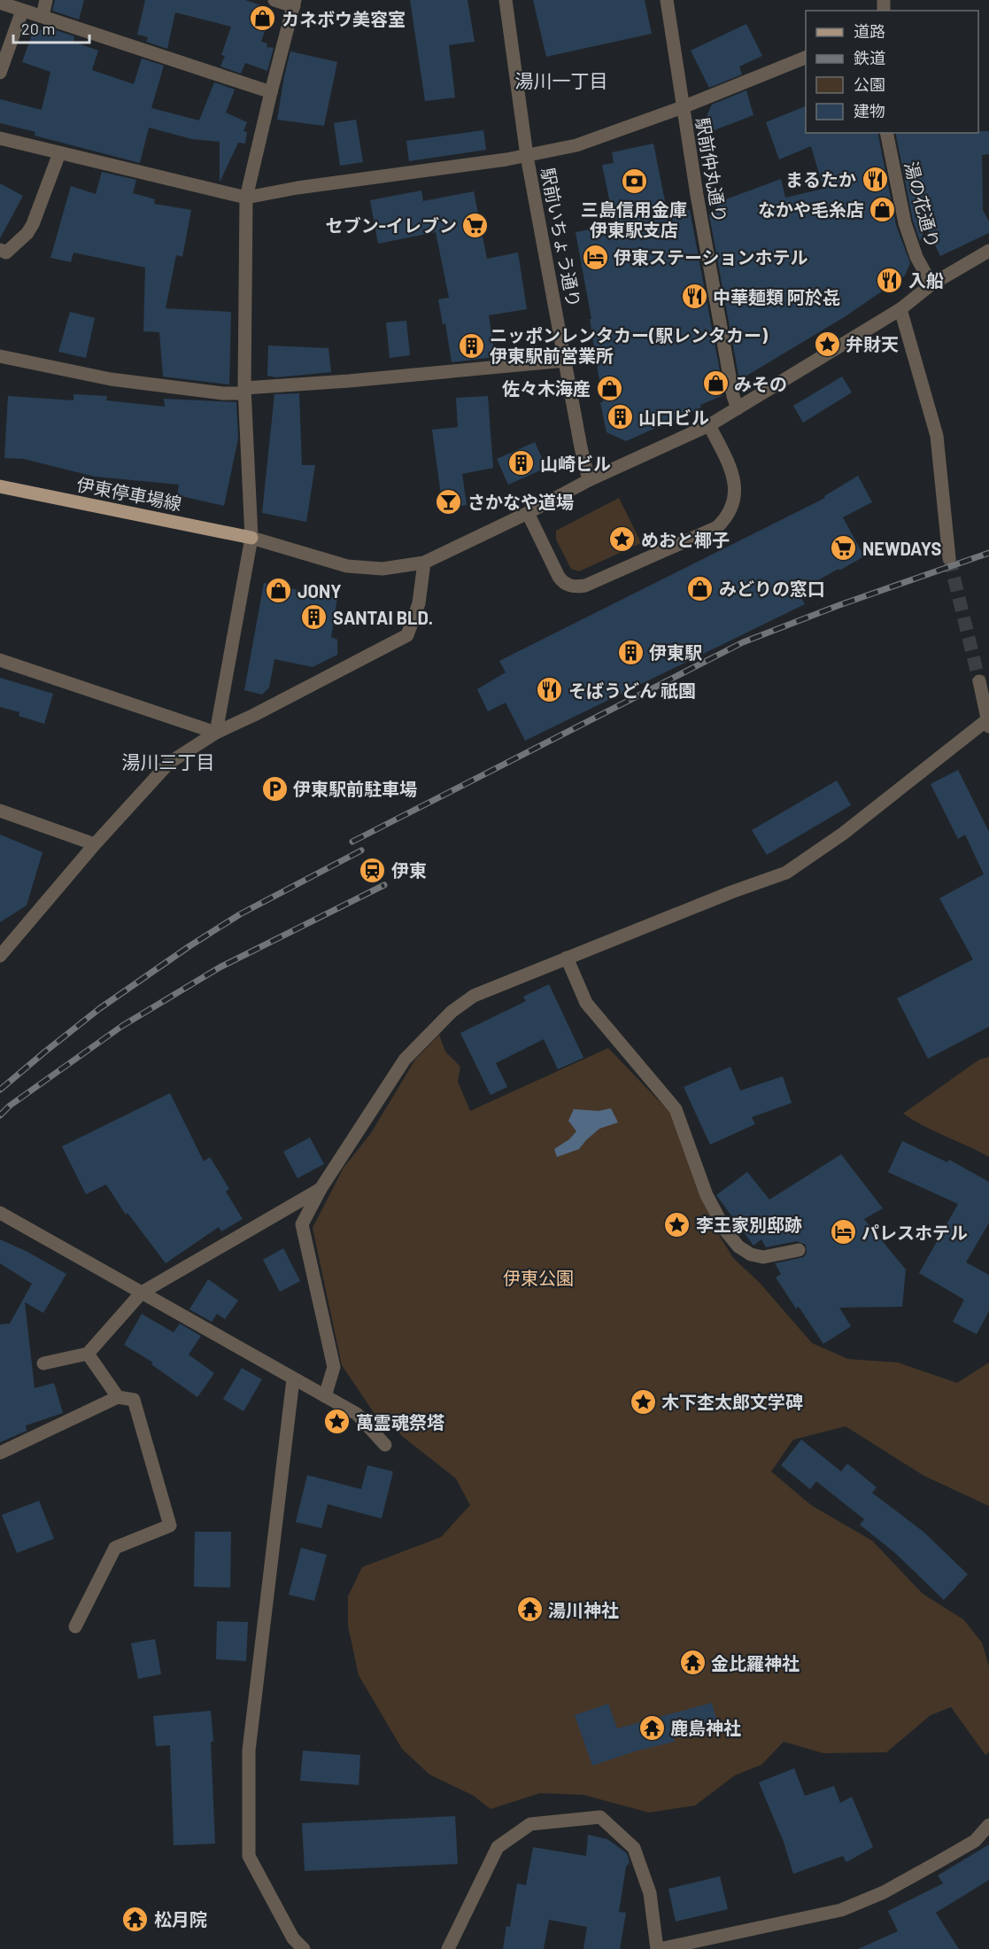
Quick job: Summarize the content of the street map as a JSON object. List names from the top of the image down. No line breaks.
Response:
{"streets":{"main road":["伊東停車場線"],"street":["駅前仲丸通り","湯の花通り","駅前いちょう通り"]},"districts":["湯川一丁目","湯川三丁目"],"parks":["伊東公園"],"places":{"shop":["カネボウ美容室","なかや毛糸店","みその","佐々木海産","みどりの窓口","JONY"],"restaurant":["まるたか","入船","中華麺類 阿於㐂","そばうどん 祇園"],"bank":["三島信用金庫 伊東駅支店"],"supermarket":["セブン-イレブン","NEWDAYS"],"hotel":["伊東ステーションホテル","パレスホテル"],"place":["弁財天","めおと椰子","李王家別邸跡","木下杢太郎文学碑","萬霊魂祭塔"],"building":["ニッポンレンタカー(駅レンタカー) 伊東駅前営業所","山口ビル","山崎ビル","SANTAI BLD.","伊東駅"],"bar":["さかなや道場"],"parking":["伊東駅前駐車場"],"station":["伊東"],"temple":["湯川神社","金比羅神社","鹿島神社","松月院"]},"legend":["道路","鉄道","公園","建物"],"scale_bar":"20 m"}
